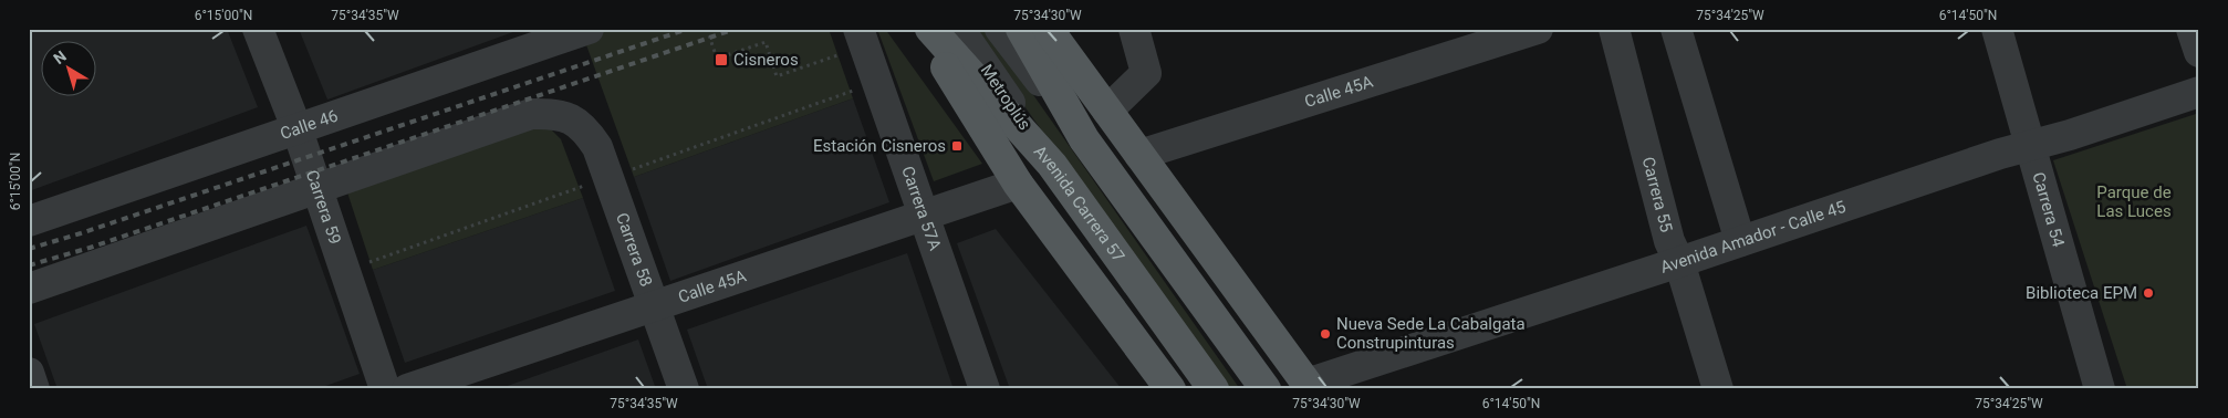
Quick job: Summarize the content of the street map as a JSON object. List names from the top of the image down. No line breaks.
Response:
{"streets":{"main road":["Avenida Carrera 57"],"street":["Calle 45A","Metroplús","Calle 46","Carrera 55","Carrera 59","Carrera 57A","Carrera 54","Avenida Amador - Calle 45","Carrera 58"]},"crossings":[["Calle 45A","Avenida Carrera 57"],["Calle 45A","Carrera 57A"],["Calle 45A","Carrera 58"],["Metroplús","Avenida Carrera 57"],["Calle 46","Carrera 59"],["Carrera 55","Avenida Amador - Calle 45"],["Carrera 59","Carrera 58"],["Carrera 54","Avenida Amador - Calle 45"]],"parks":["Parque de Las Luces"],"places":{"transit":["Cisneros","Estación Cisneros"],"other":["Biblioteca EPM","Nueva Sede La Cabalgata Construpinturas"]},"north":"top left","coordinates":["6°15'00\"N","75°34'35\"W","75°34'30\"W","75°34'25\"W","6°14'50\"N"]}
